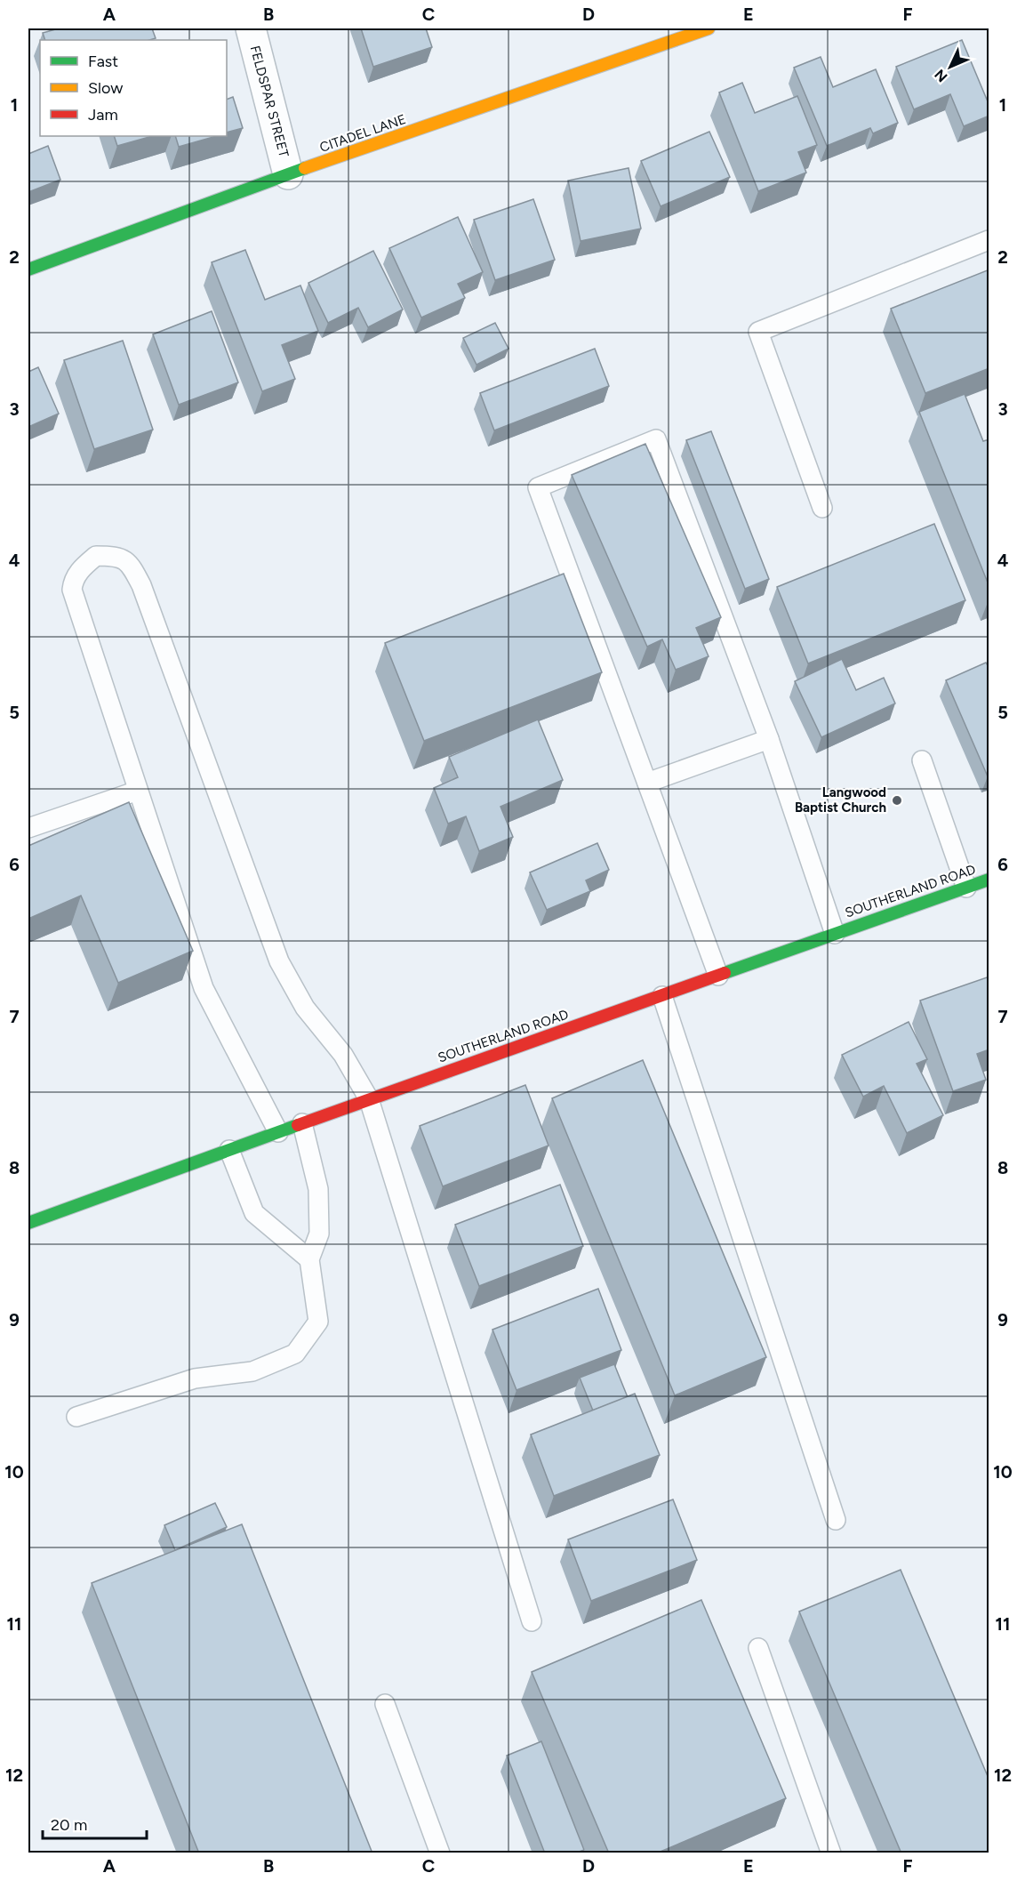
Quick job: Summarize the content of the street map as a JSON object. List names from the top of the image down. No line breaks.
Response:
{"streets":{"street":["FELDSPAR STREET","CITADEL LANE","SOUTHERLAND ROAD"]},"crossings":[["FELDSPAR STREET","CITADEL LANE"]],"places":["Langwood Baptist Church"],"legend":["Fast","Slow","Jam"],"scale_bar":"20 m","north":"bottom left","grid":{"columns":["A","B","C","D","E","F"],"rows":["1","2","3","4","5","6","7","8","9","10","11","12"]}}
